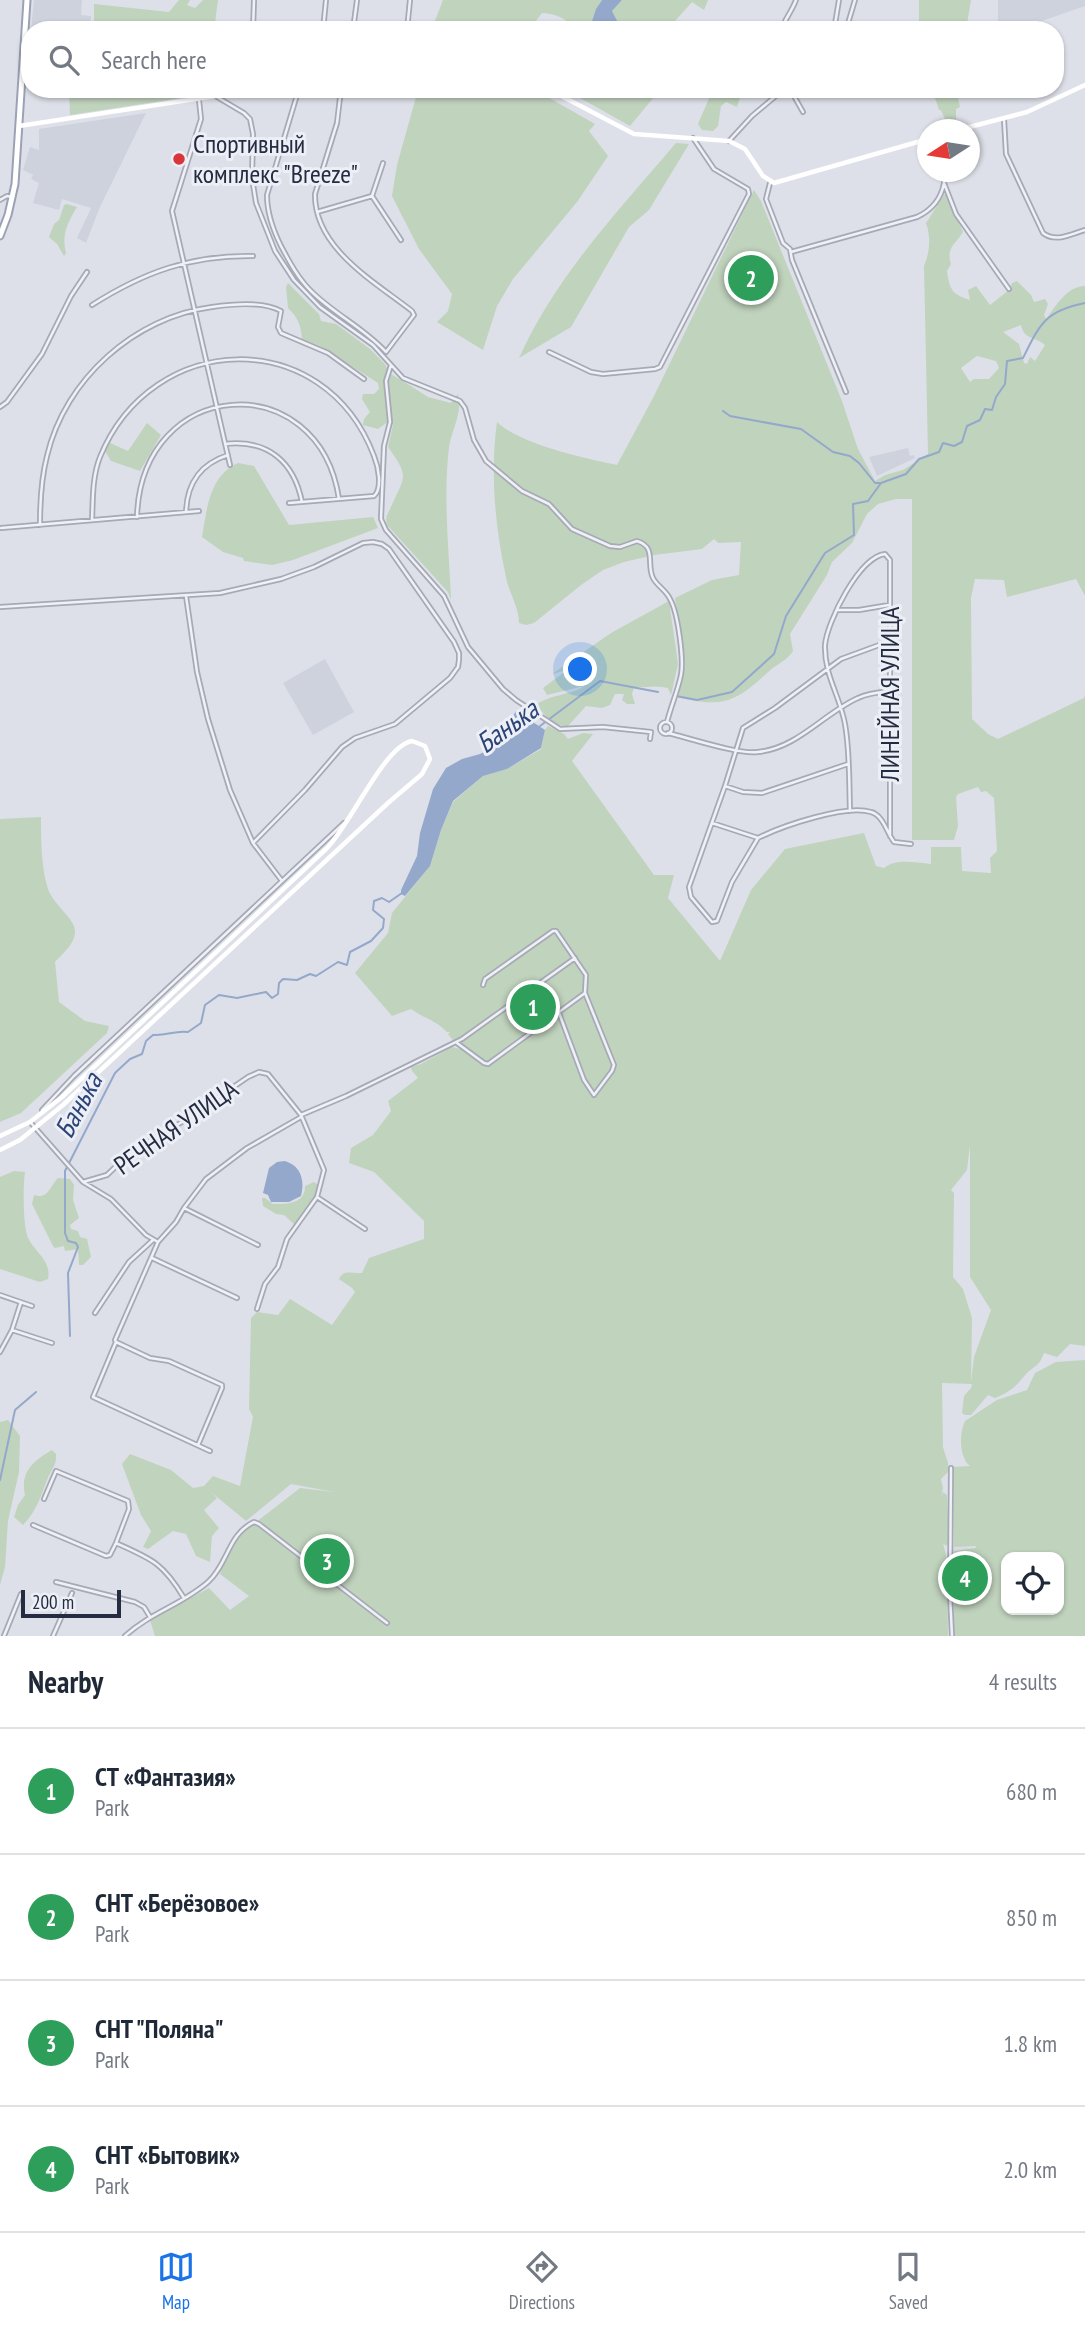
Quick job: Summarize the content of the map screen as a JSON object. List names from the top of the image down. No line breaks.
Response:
{"streets":{"street":["ЛИНЕЙНАЯ УЛИЦА","РЕЧНАЯ УЛИЦА"]},"water":["Банька"],"places":["Спортивный комплекс \"Breeze\""],"scale_bar":"200 m","north":"left","page":{"search":"Search here","pins":["2","1","3","4"],"scale":"200 m","heading":["Nearby","4 results"],"list":[{"mark":"1","name":"СТ «Фантазия»","note":"Park","value":"680 m"},{"mark":"2","name":"СНТ «Берёзовое»","note":"Park","value":"850 m"},{"mark":"3","name":"СНТ \"Поляна\"","note":"Park","value":"1.8 km"},{"mark":"4","name":"СНТ «Бытовик»","note":"Park","value":"2.0 km"}],"nav":["Map","Directions","Saved"]}}
